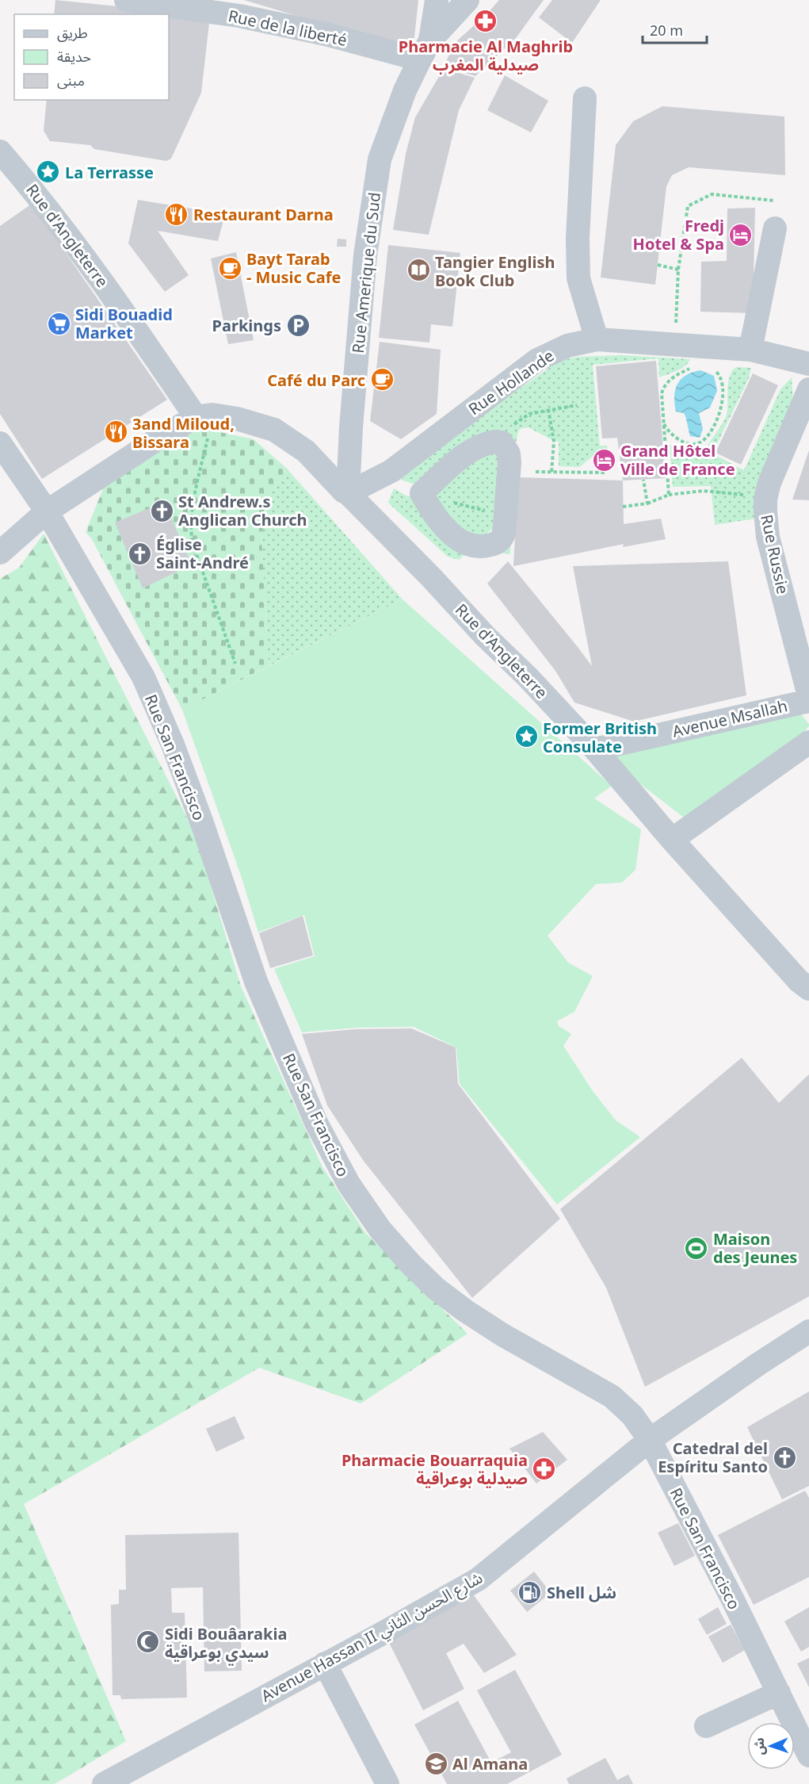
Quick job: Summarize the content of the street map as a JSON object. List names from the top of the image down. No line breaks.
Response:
{"streets":{"street":["Rue de la liberté","Rue d'Angleterre","Rue Amerique du Sud","Rue Hollande","Rue Russie","Avenue Msallah","Rue San Francisco","Avenue Hassan II شارع الحسن الثاني"]},"crossings":[["Rue de la liberté","Rue Amerique du Sud"],["Rue d'Angleterre","Rue Amerique du Sud"],["Rue d'Angleterre","Rue Hollande"],["Rue d'Angleterre","Avenue Msallah"],["Rue Amerique du Sud","Rue Hollande"],["Rue San Francisco","Avenue Hassan II شارع الحسن الثاني"]],"places":{"pharmacy":["Pharmacie Al Maghrib صيدلية المغرب","Pharmacie Bouarraquia صيدلية بوعراقية"],"place":["La Terrasse","Former British Consulate"],"restaurant":["Restaurant Darna","3and Miloud, Bissara"],"hotel":["Fredj Hotel & Spa","Grand Hôtel Ville de France"],"cafe":["Bayt Tarab - Music Cafe","Café du Parc"],"library":["Tangier English Book Club"],"supermarket":["Sidi Bouadid Market"],"parking":["Parkings"],"church":["St Andrew.s Anglican Church","Église Saint-André","Catedral del Espíritu Santo"],"sports":["Maison des Jeunes"],"fuel station":["Shell شل"],"mosque":["Sidi Bouâarakia سيدي بوعراقية"],"school or university":["Al Amana"]},"legend":["طريق","حديقة","مبنى"],"scale_bar":"20 m","north":"left"}
